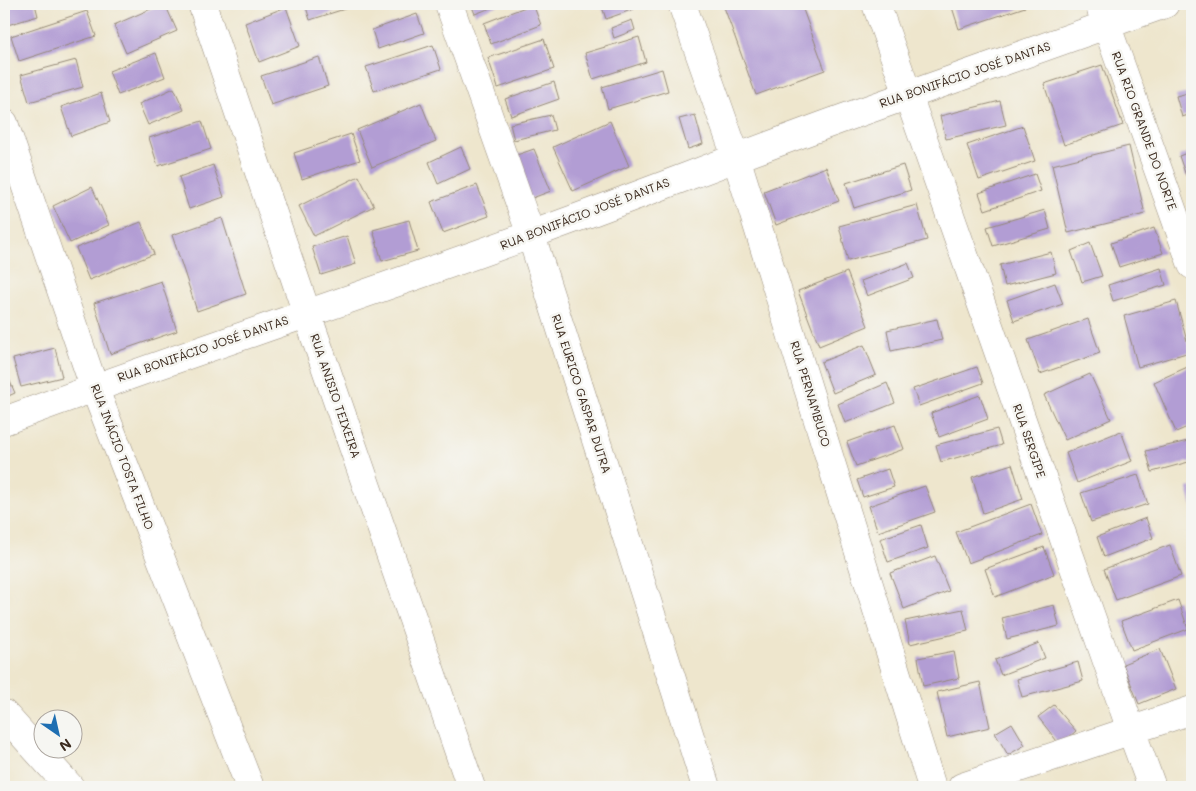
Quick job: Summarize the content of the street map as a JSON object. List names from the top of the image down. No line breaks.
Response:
{"streets":{"street":["RUA BONIFÁCIO JOSÉ DANTAS","RUA RIO GRANDE DO NORTE","RUA EURICO GASPAR DUTRA","RUA PERNAMBUCO","RUA ANISIO TEIXEIRA","RUA SERGIPE","RUA INÁCIO TOSTA FILHO"]},"crossings":[["RUA BONIFÁCIO JOSÉ DANTAS","RUA RIO GRANDE DO NORTE"],["RUA BONIFÁCIO JOSÉ DANTAS","RUA EURICO GASPAR DUTRA"],["RUA BONIFÁCIO JOSÉ DANTAS","RUA PERNAMBUCO"],["RUA BONIFÁCIO JOSÉ DANTAS","RUA ANISIO TEIXEIRA"],["RUA BONIFÁCIO JOSÉ DANTAS","RUA SERGIPE"],["RUA BONIFÁCIO JOSÉ DANTAS","RUA INÁCIO TOSTA FILHO"]],"north":"bottom right"}
